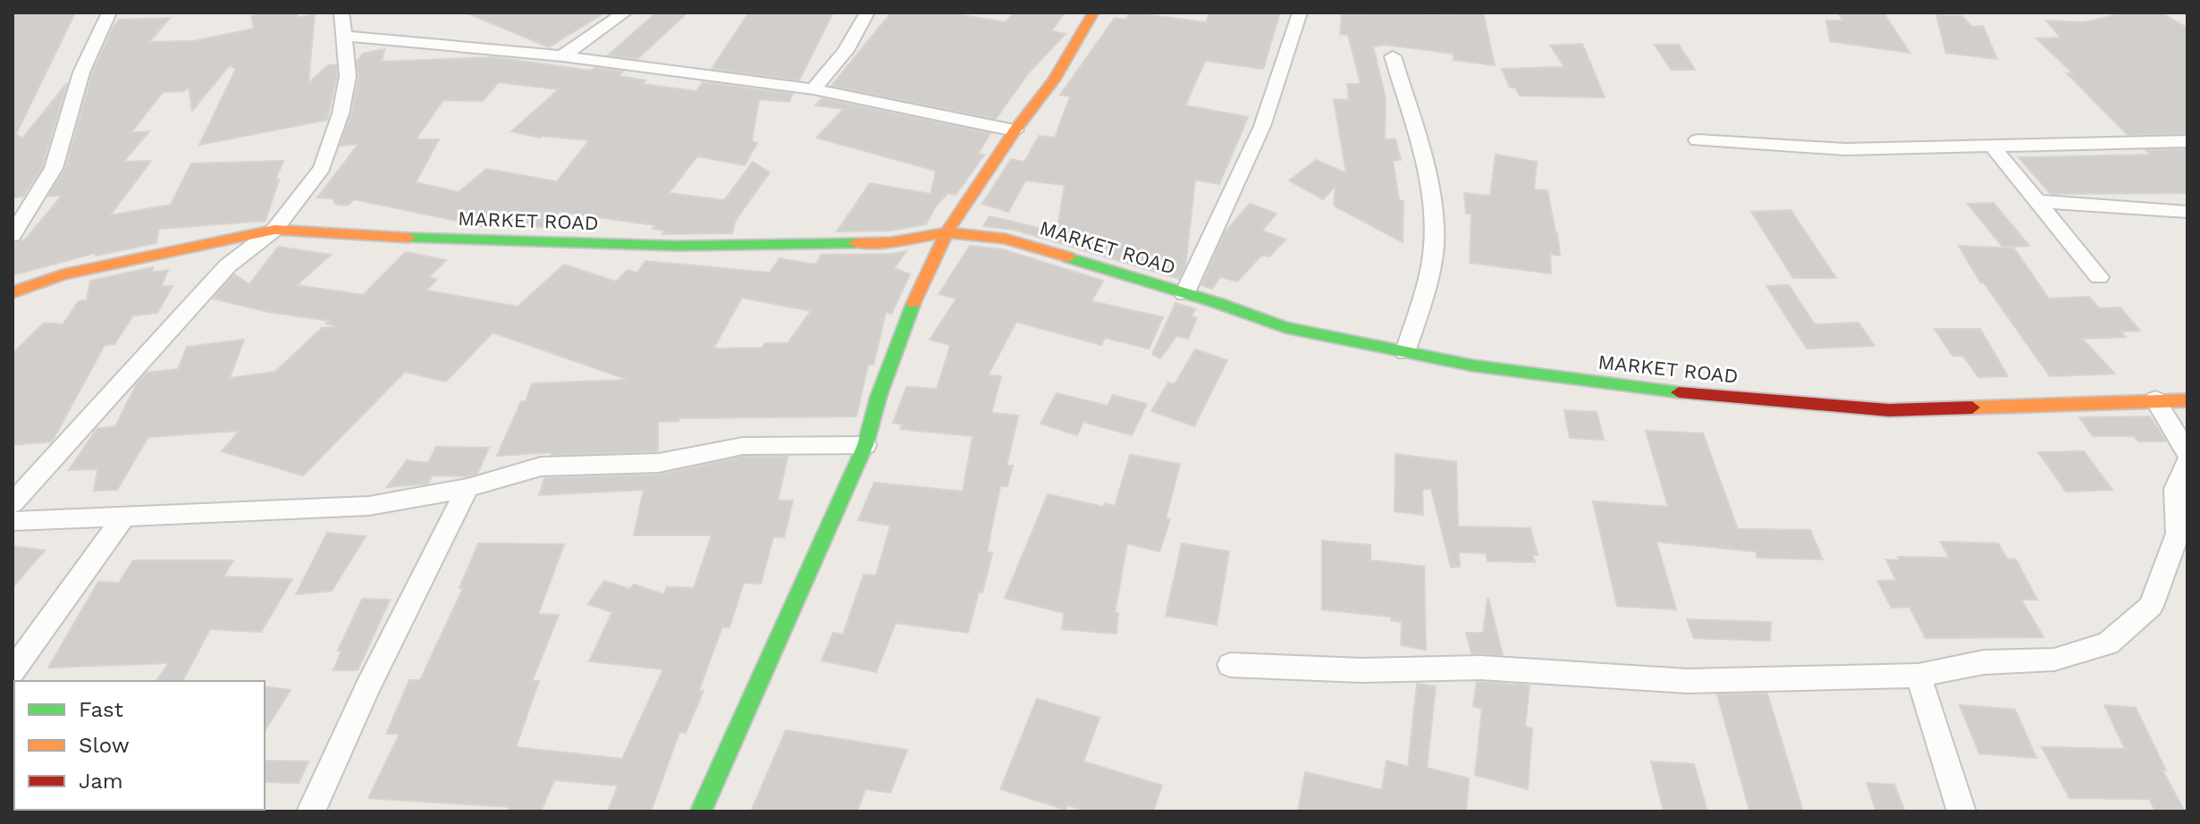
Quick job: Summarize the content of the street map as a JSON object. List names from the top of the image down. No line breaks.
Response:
{"streets":{"street":["MARKET ROAD"]},"legend":["Fast","Slow","Jam"]}
